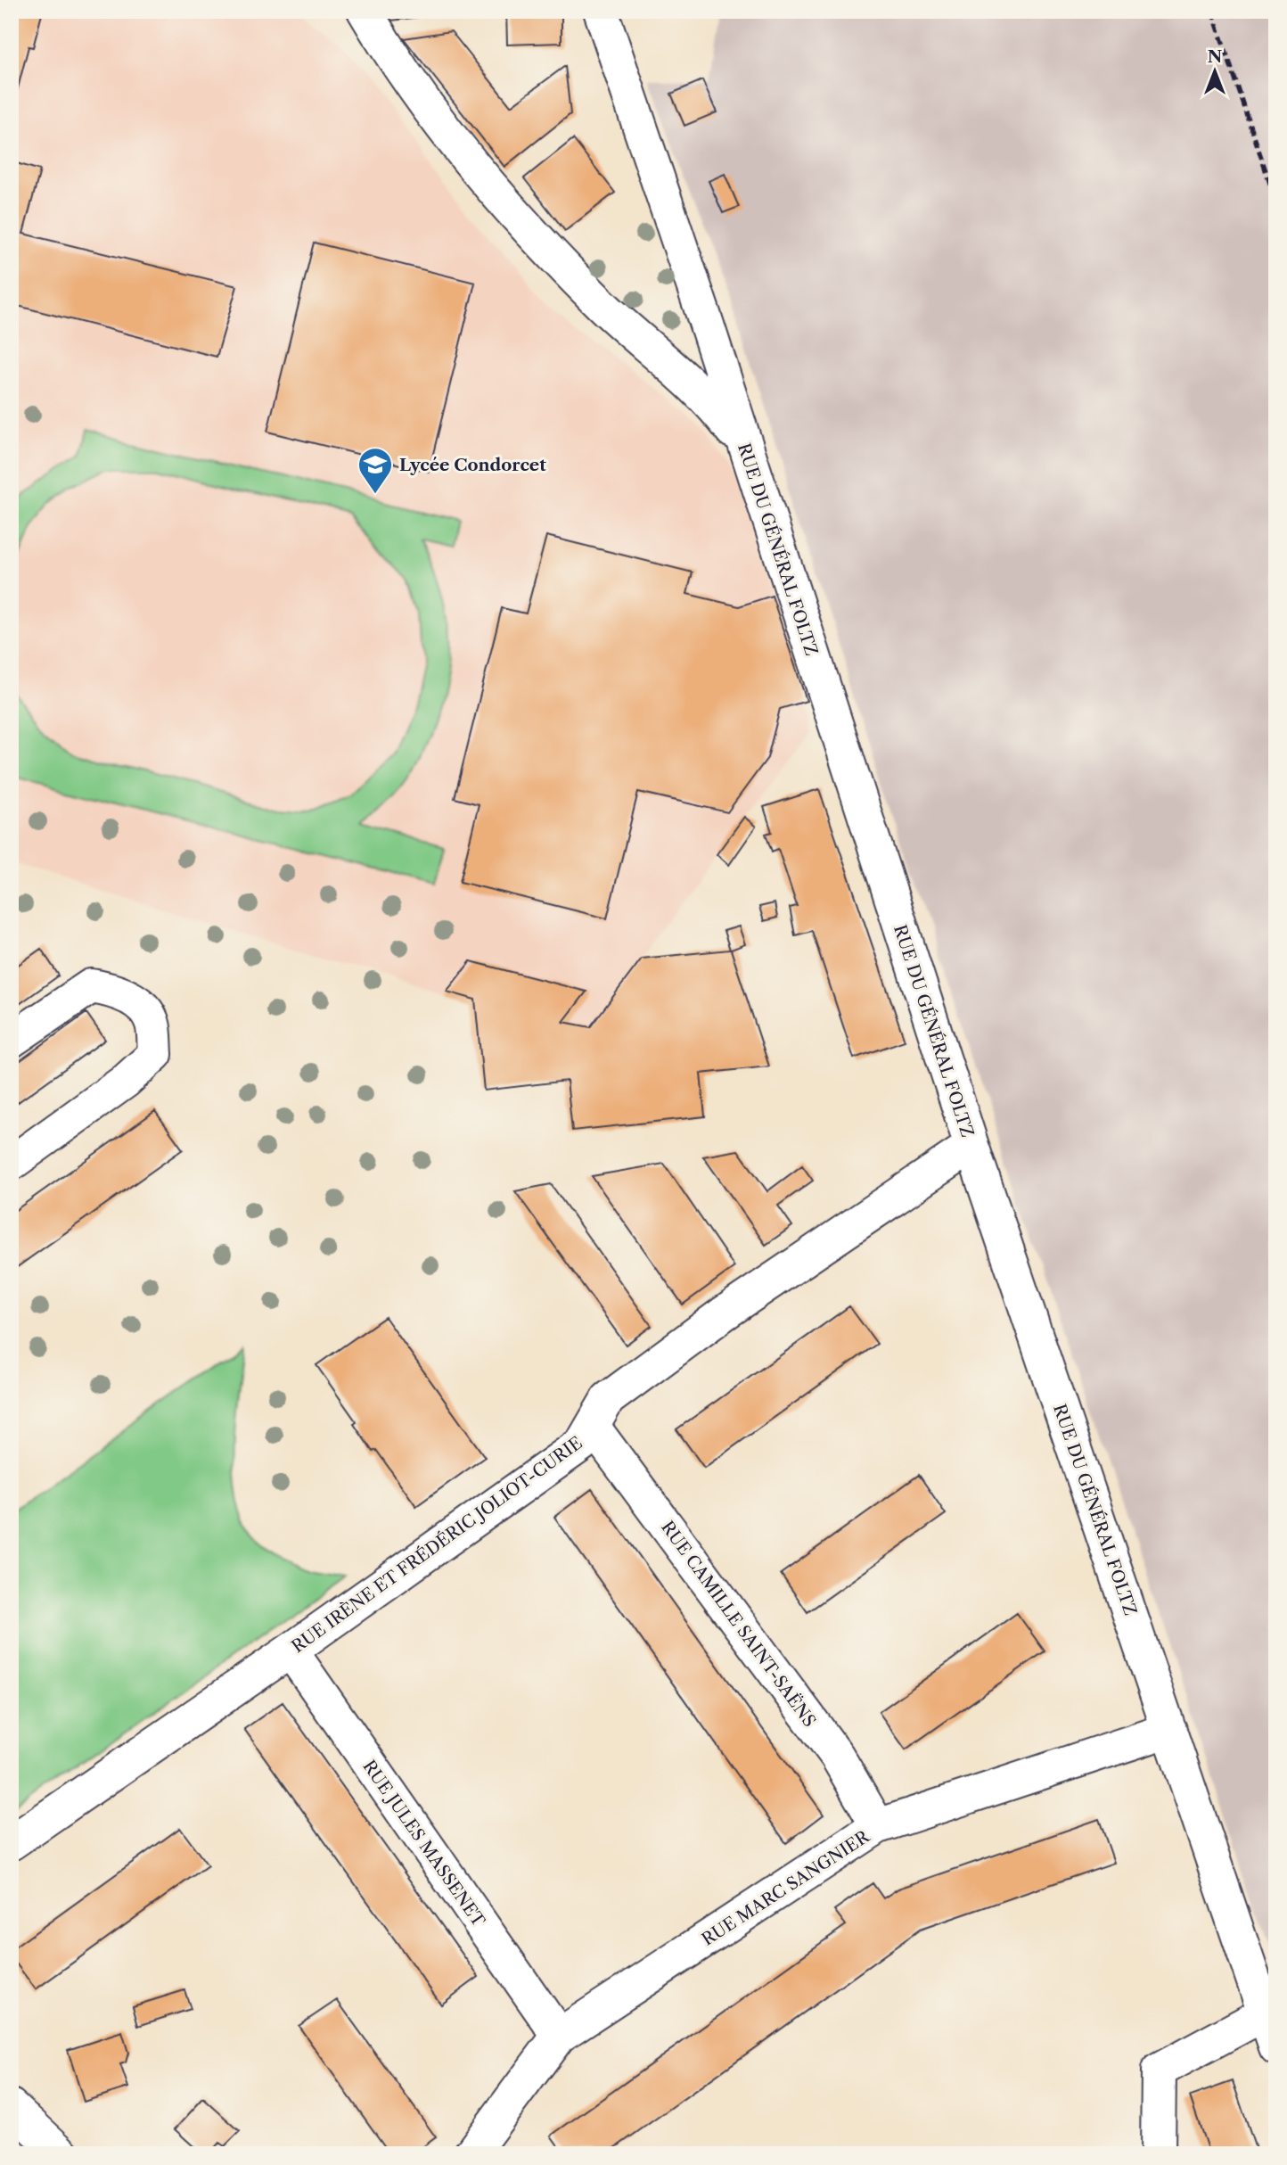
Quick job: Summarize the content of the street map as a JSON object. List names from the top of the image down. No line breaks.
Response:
{"streets":{"street":["RUE DU GÉNÉRAL FOLTZ","RUE IRÈNE ET FRÉDÉRIC JOLIOT-CURIE","RUE CAMILLE SAINT-SAËNS","RUE JULES MASSENET","RUE MARC SANGNIER"]},"crossings":[["RUE DU GÉNÉRAL FOLTZ","RUE IRÈNE ET FRÉDÉRIC JOLIOT-CURIE"],["RUE DU GÉNÉRAL FOLTZ","RUE MARC SANGNIER"],["RUE IRÈNE ET FRÉDÉRIC JOLIOT-CURIE","RUE CAMILLE SAINT-SAËNS"],["RUE IRÈNE ET FRÉDÉRIC JOLIOT-CURIE","RUE JULES MASSENET"],["RUE CAMILLE SAINT-SAËNS","RUE MARC SANGNIER"],["RUE JULES MASSENET","RUE MARC SANGNIER"]],"places":{"school or university":["Lycée Condorcet"]},"north":"top"}
